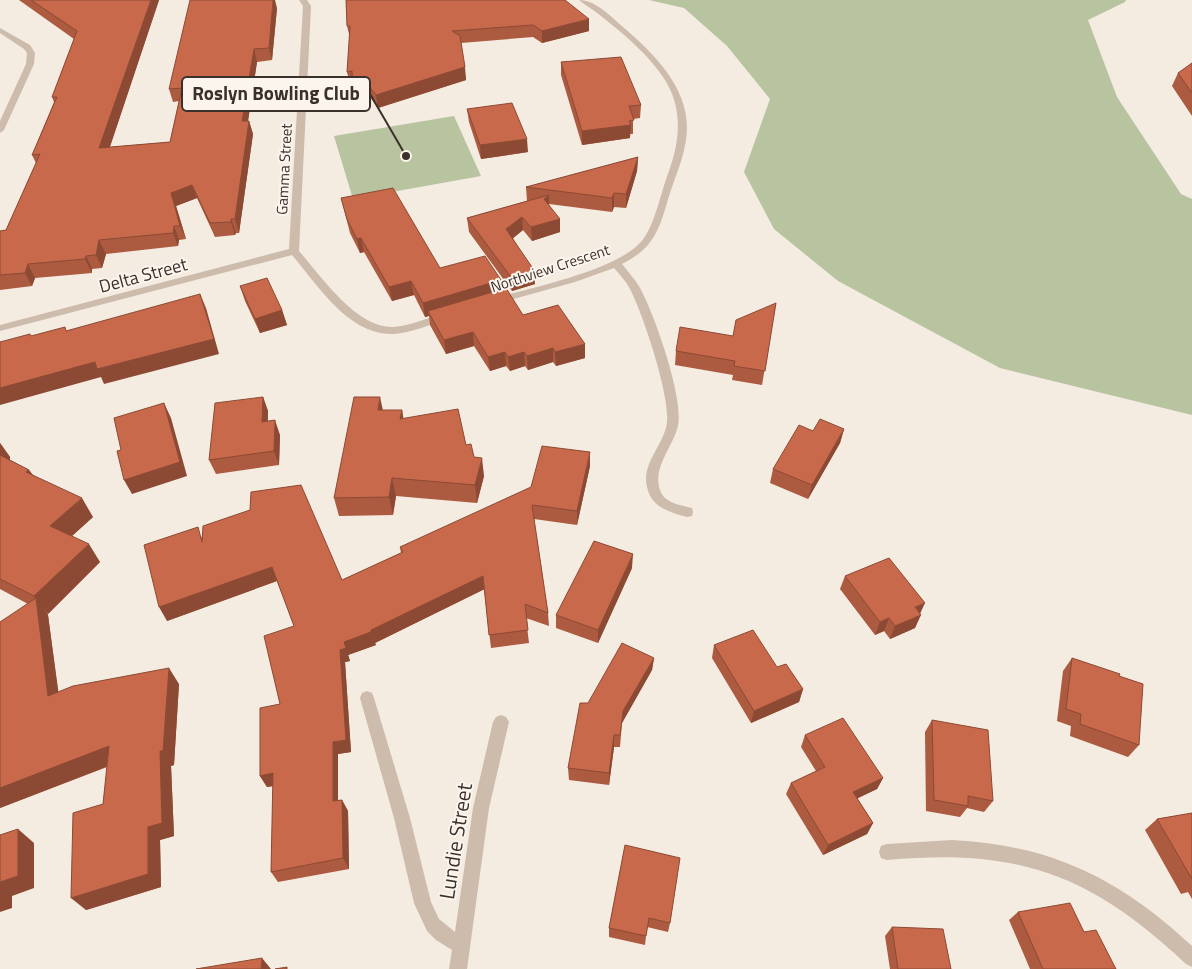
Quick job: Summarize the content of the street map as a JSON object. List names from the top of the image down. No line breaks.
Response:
{"streets":{"street":["Gamma Street","Northview Crescent","Delta Street","Lundie Street"]},"crossings":[["Gamma Street","Delta Street"]],"places":["Roslyn Bowling Club"]}
